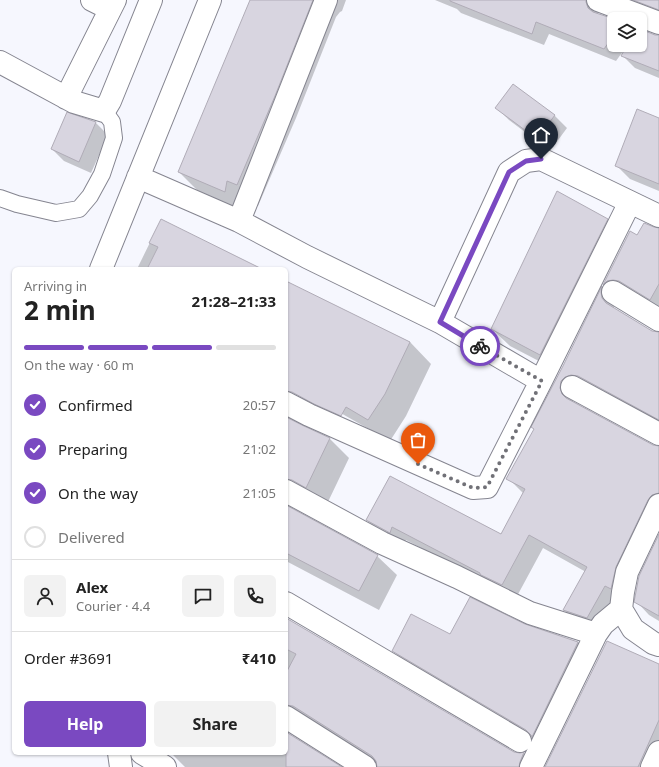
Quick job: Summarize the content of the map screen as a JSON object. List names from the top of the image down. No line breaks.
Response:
{"page":{"heading":["2 min","Arriving in","21:28–21:33"],"panel":["Alex","Courier · 4.4","Order #3691","₹410"],"bar":"On the way · 60 m","list":[["Confirmed","20:57"],["Preparing","21:02"],["On the way","21:05"],"Delivered"],"buttons":["Help","Share"]}}
